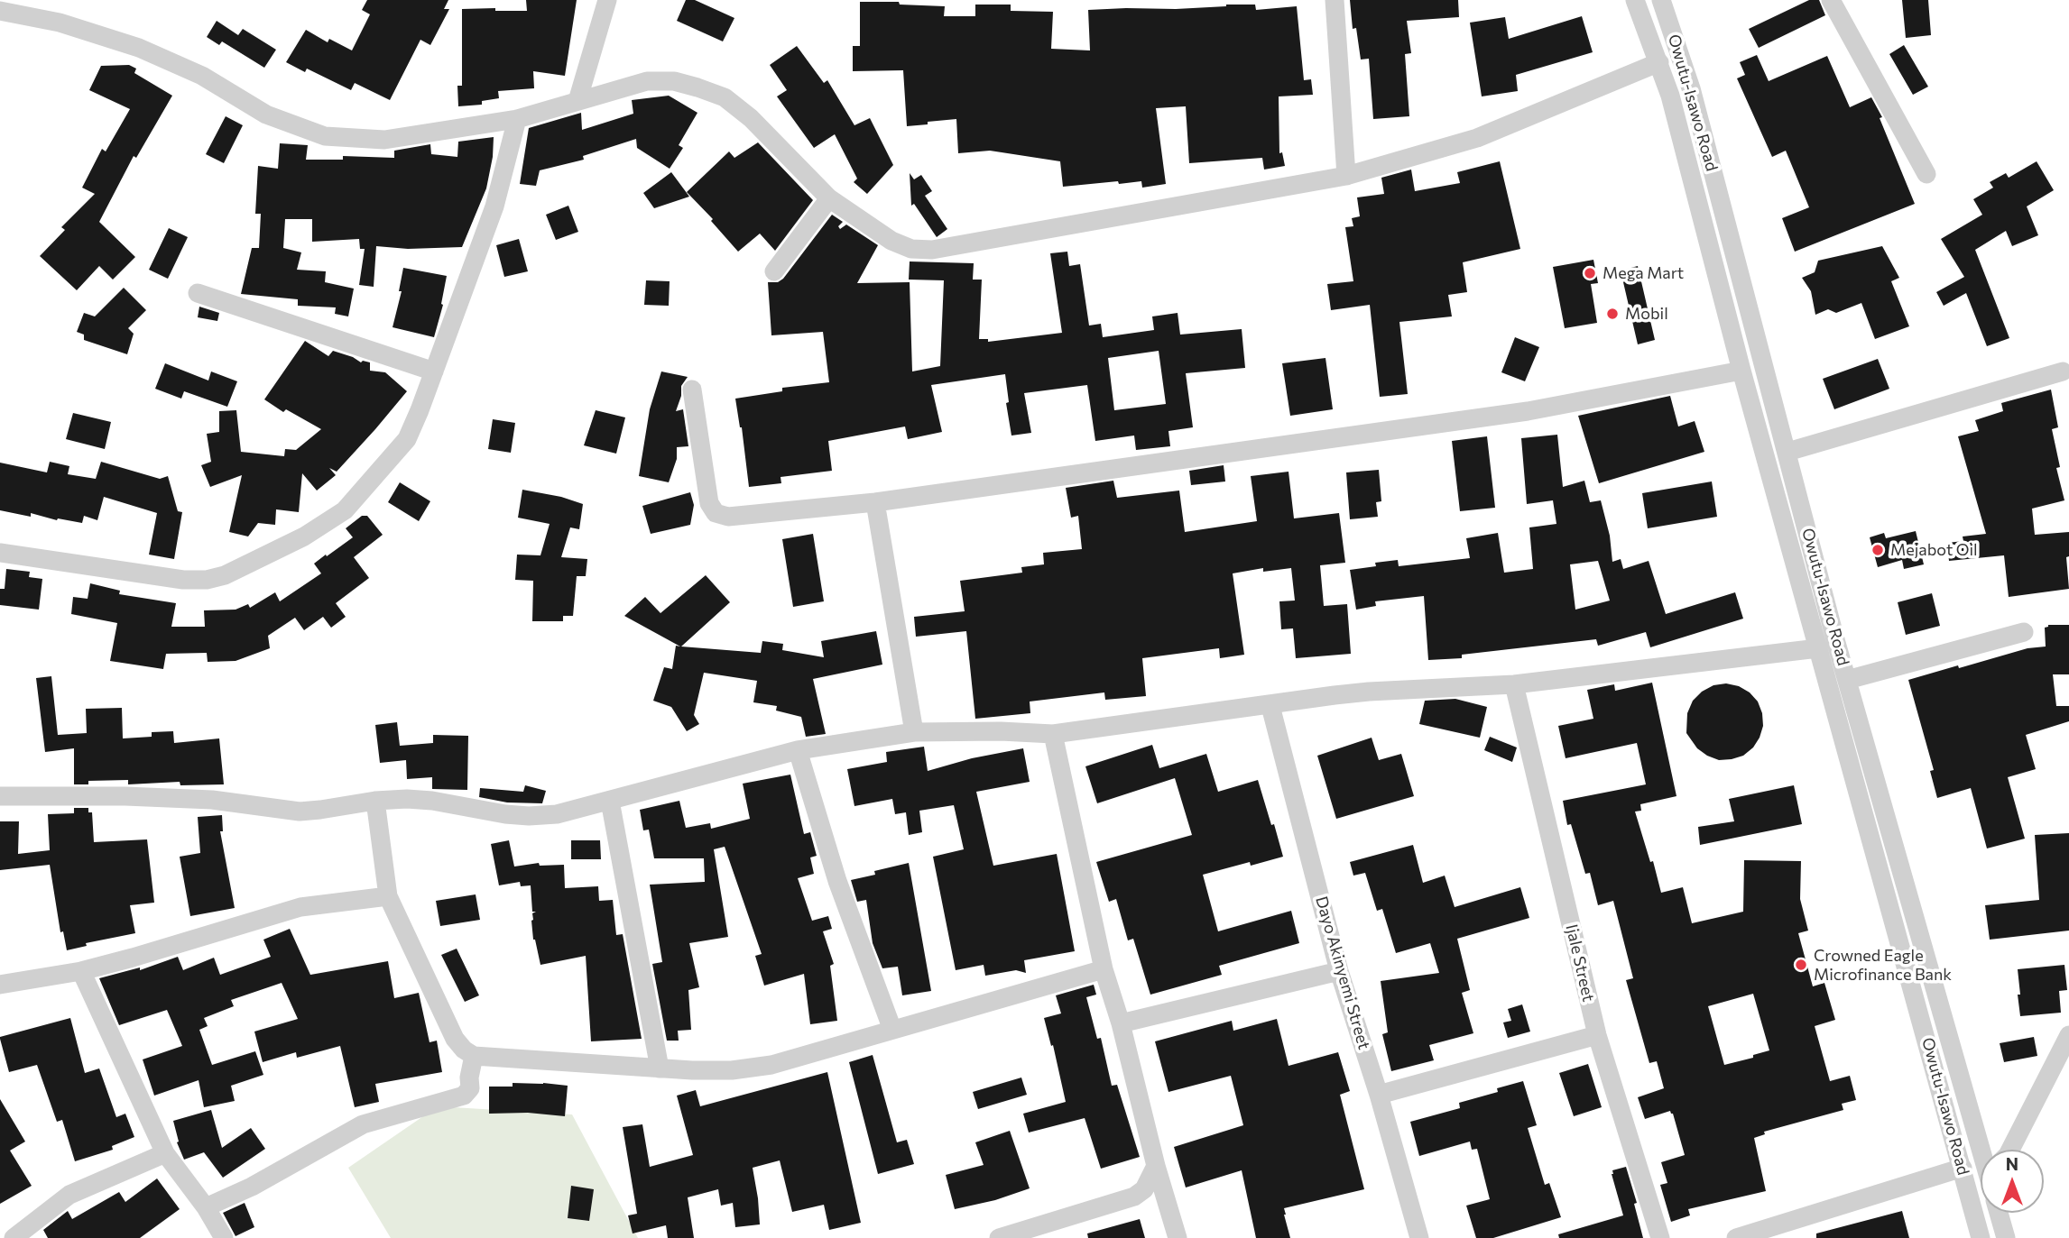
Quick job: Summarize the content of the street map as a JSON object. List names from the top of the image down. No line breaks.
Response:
{"streets":{"street":["Owutu-Isawo Road","Ijale Street","Dayo Akinyemi Street"]},"places":["Mega Mart","Mobil","Mejabot Oil","Crowned Eagle Microfinance Bank"],"north":"top"}
